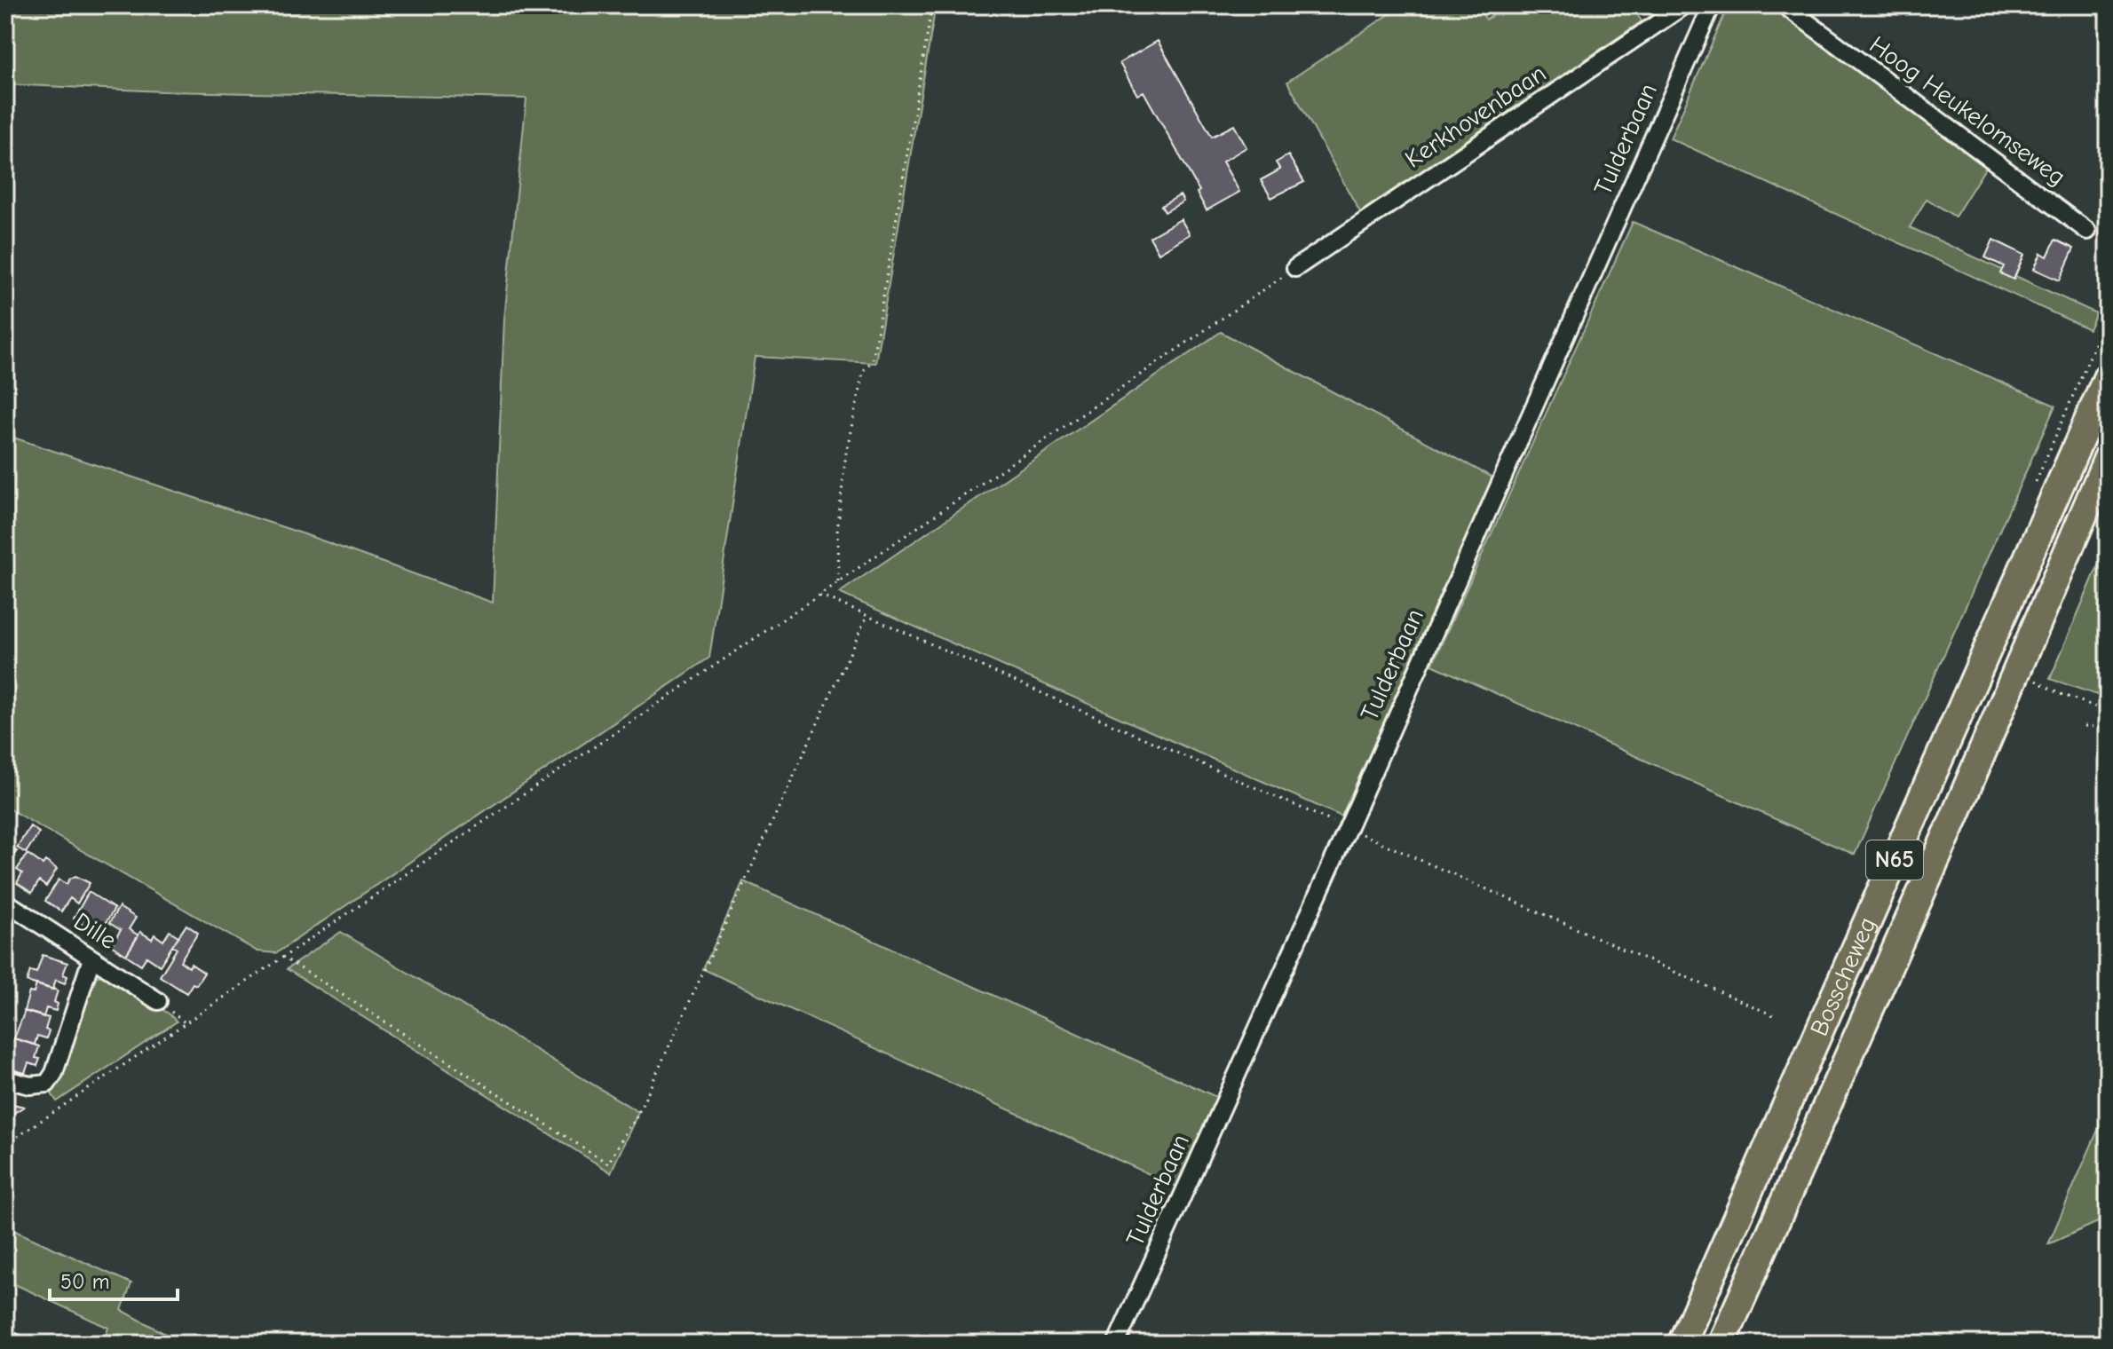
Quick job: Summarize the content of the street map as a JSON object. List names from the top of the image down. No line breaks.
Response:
{"streets":{"main road":["N65","Bosscheweg"],"street":["Hoog Heukelomseweg","Kerkhovenbaan","Tulderbaan","Dille"]},"scale_bar":"50 m"}
